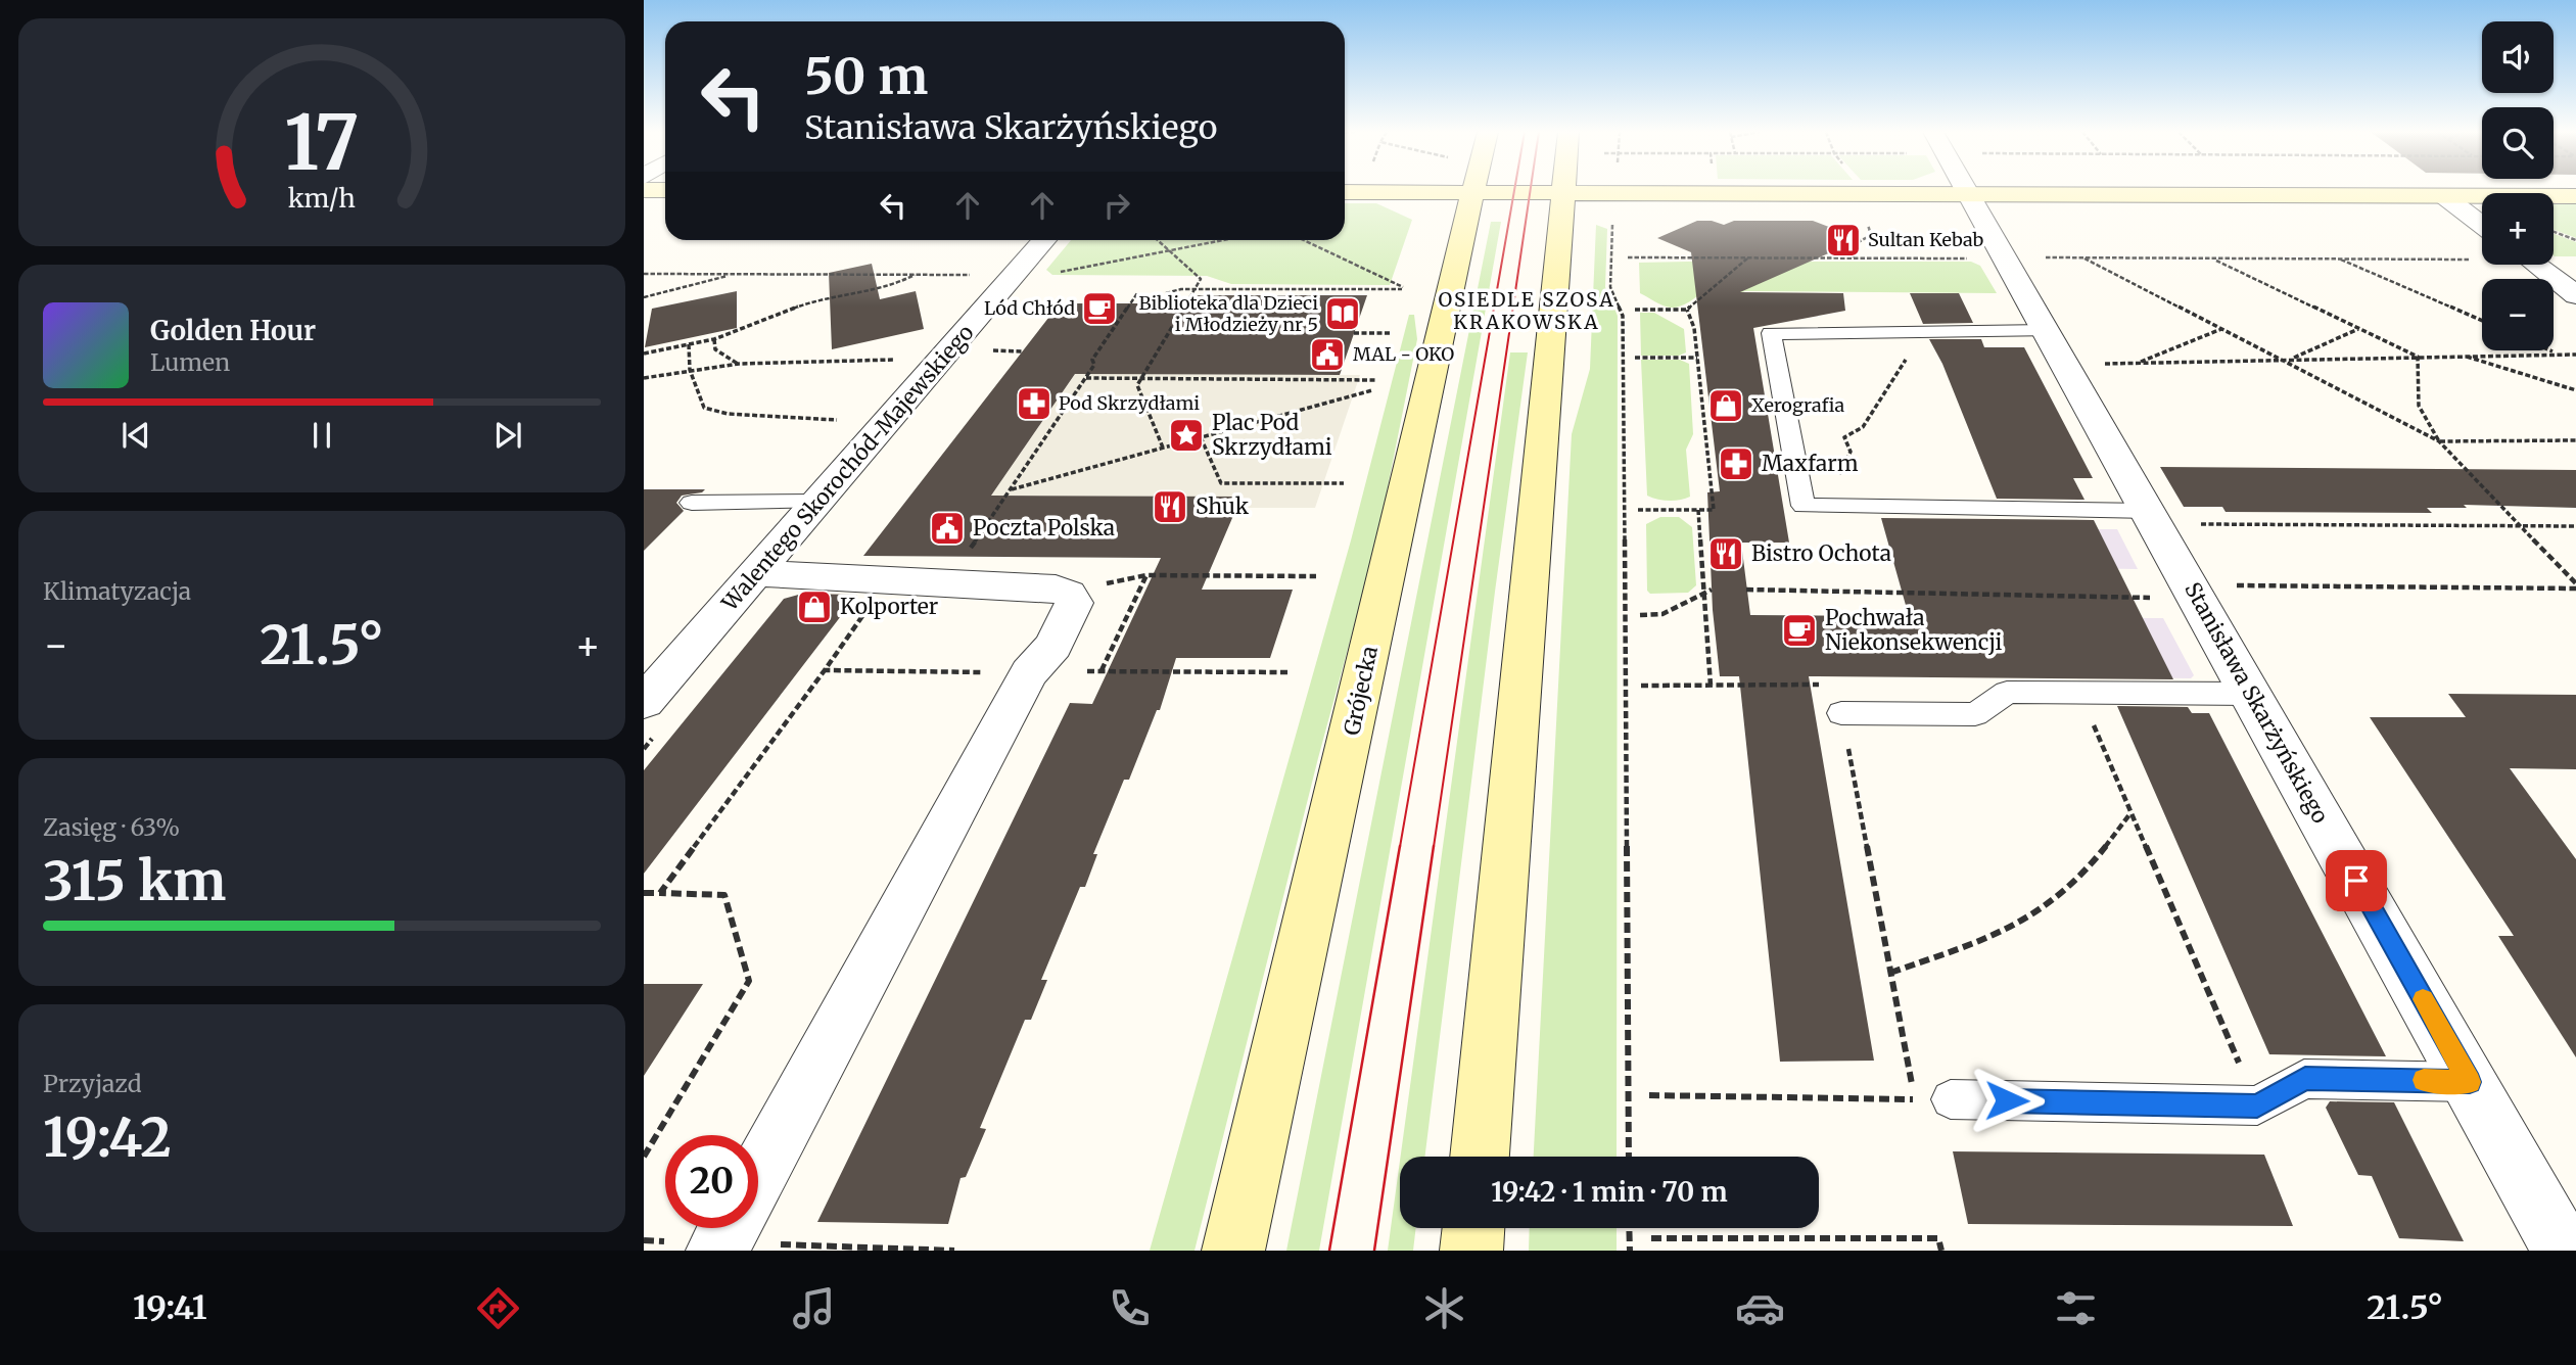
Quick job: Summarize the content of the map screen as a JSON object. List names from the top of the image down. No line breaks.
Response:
{"streets":{"main road":["Grójecka"],"street":["Walentego Skorochód-Majewskiego","Stanisława Skarżyńskiego"]},"districts":["OSIEDLE SZOSA KRAKOWSKA"],"places":{"restaurant":["Sultan Kebab","Shuk","Bistro Ochota"],"cafe":["Lód Chłód","Pochwała Niekonsekwencji"],"library":["Biblioteka dla Dzieci i Młodzieży nr 5"],"public building":["MAL - OKO","Poczta Polska"],"pharmacy":["Pod Skrzydłami","Maxfarm"],"shop":["Xerografia","Kolporter"],"place":["Plac Pod Skrzydłami"]},"page":{"map_buttons":["+","−"],"turn":["50 m","Stanisława Skarżyńskiego"],"song":["Golden Hour","Lumen"],"tile":["Klimatyzacja",["Zasięg · 63%","315 km"],["Przyjazd","19:42"]],"heat":["−","21.5°","+"],"limit":"20","trip":"19:42 · 1 min · 70 m","tabs":["19:41","21.5°"],"gauge":["17","km/h"]}}
